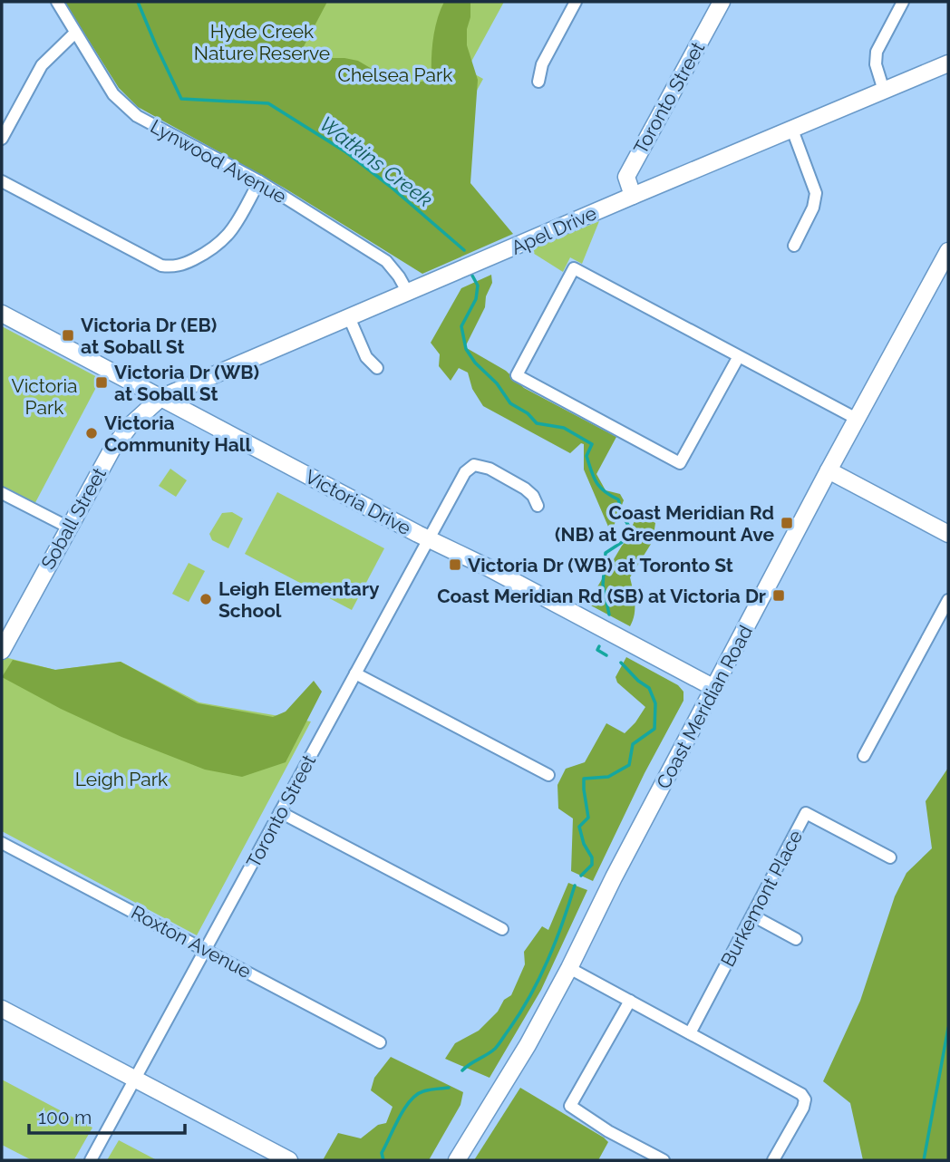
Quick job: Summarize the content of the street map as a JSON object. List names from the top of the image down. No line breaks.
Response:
{"streets":{"street":["Toronto Street","Lynwood Avenue","Apel Drive","Victoria Drive","Soball Street","Coast Meridian Road","Burkemont Place","Roxton Avenue"]},"crossings":[["Toronto Street","Apel Drive"],["Toronto Street","Victoria Drive"],["Toronto Street","Roxton Avenue"],["Lynwood Avenue","Apel Drive"],["Apel Drive","Victoria Drive"],["Apel Drive","Soball Street"],["Victoria Drive","Soball Street"],["Victoria Drive","Coast Meridian Road"]],"water":["Watkins Creek"],"parks":["Hyde Creek Nature Reserve","Chelsea Park","Victoria Park","Leigh Park"],"places":{"transit":["Victoria Dr (EB) at Soball St","Victoria Dr (WB) at Soball St","Coast Meridian Rd (NB) at Greenmount Ave","Victoria Dr (WB) at Toronto St","Coast Meridian Rd (SB) at Victoria Dr"],"other":["Victoria Community Hall","Leigh Elementary School"]},"scale_bar":"100 m"}
